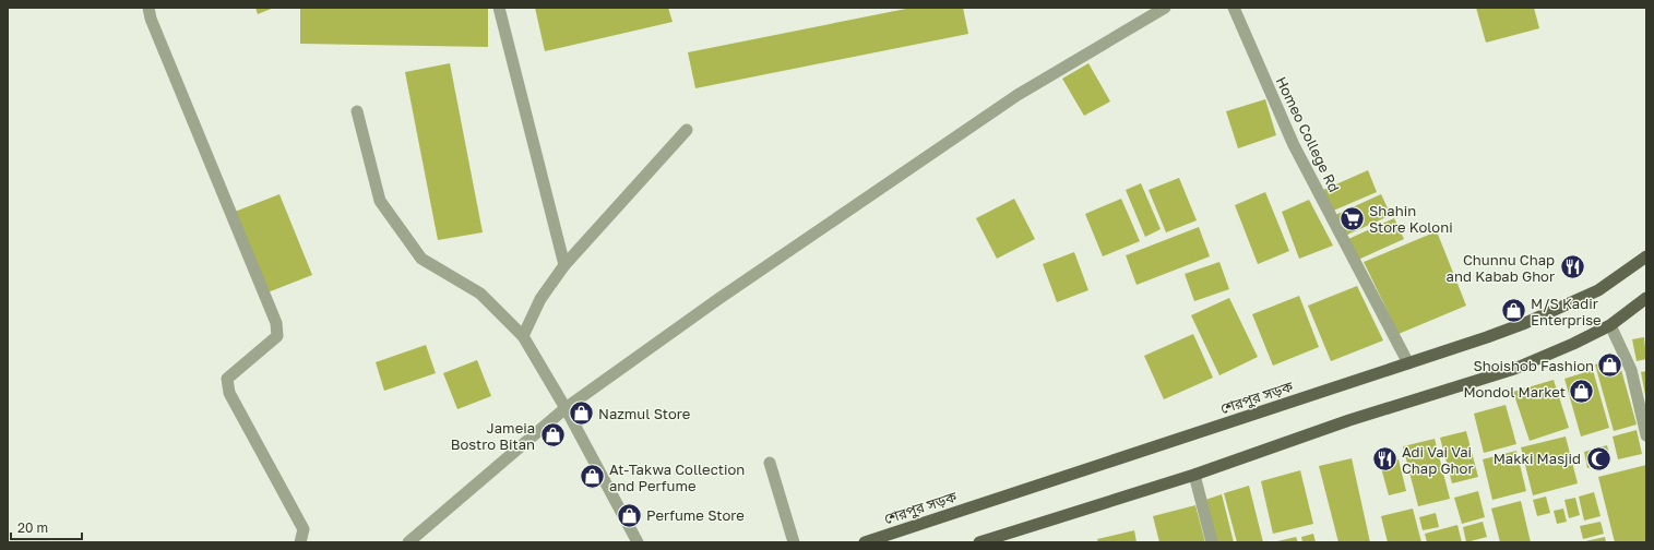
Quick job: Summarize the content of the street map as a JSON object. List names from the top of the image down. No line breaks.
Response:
{"streets":{"highway":["শেরপুর সড়ক"],"street":["Homeo College Rd"]},"crossings":[["Homeo College Rd","শেরপুর সড়ক"]],"places":{"supermarket":["Shahin Store Koloni"],"restaurant":["Chunnu Chap and Kabab Ghor","Adi Vai Vai Chap Ghor"],"shop":["M/S Kadir Enterprise","Shoishob Fashion","Mondol Market","Nazmul Store","Jameia Bostro Bitan","At-Takwa Collection and Perfume","Perfume Store"],"mosque":["Makki Masjid"]},"scale_bar":"20 m"}
